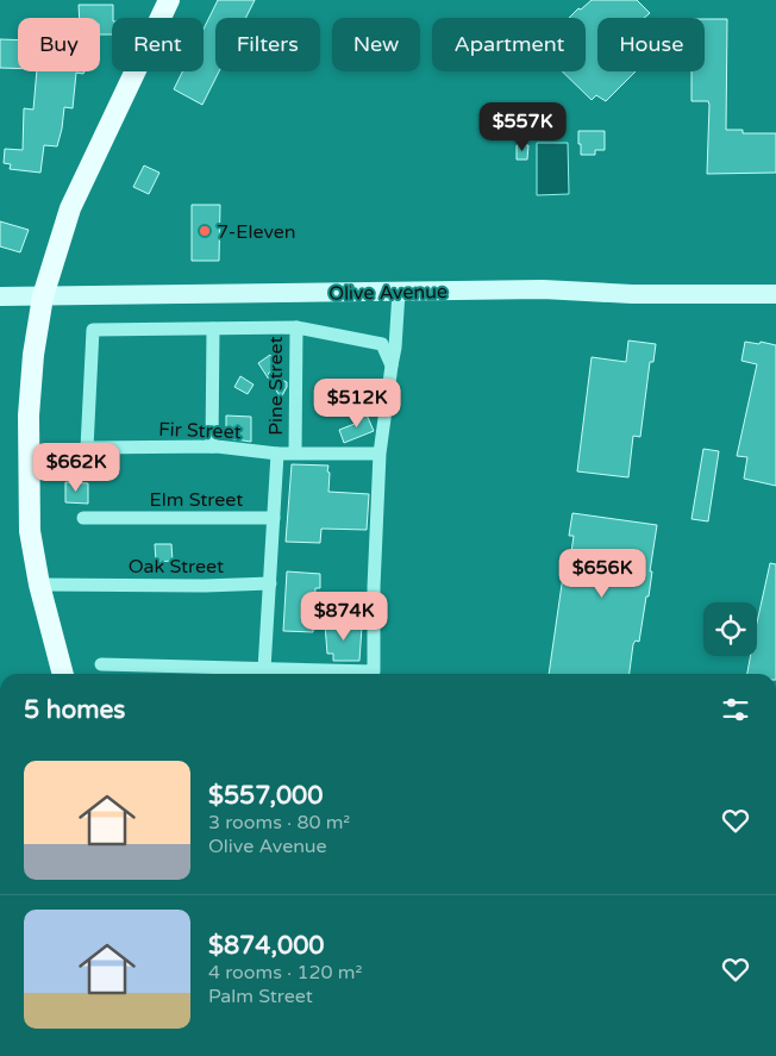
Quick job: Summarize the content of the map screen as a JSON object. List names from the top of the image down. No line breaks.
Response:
{"streets":{"main road":["Olive Avenue"],"street":["Pine Street","Fir Street","Elm Street","Oak Street"]},"crossings":[["Pine Street","Fir Street"]],"places":["7-Eleven"],"page":{"chip":["Buy","Rent","Filters","New","Apartment","House"],"price":["$557K","$512K","$662K","$656K","$874K"],"heading":"5 homes","list":[{"name":"$557,000","note":"3 rooms · 80 m² · Olive Avenue"},{"name":"$874,000","note":"4 rooms · 120 m² · Palm Street"}]}}
